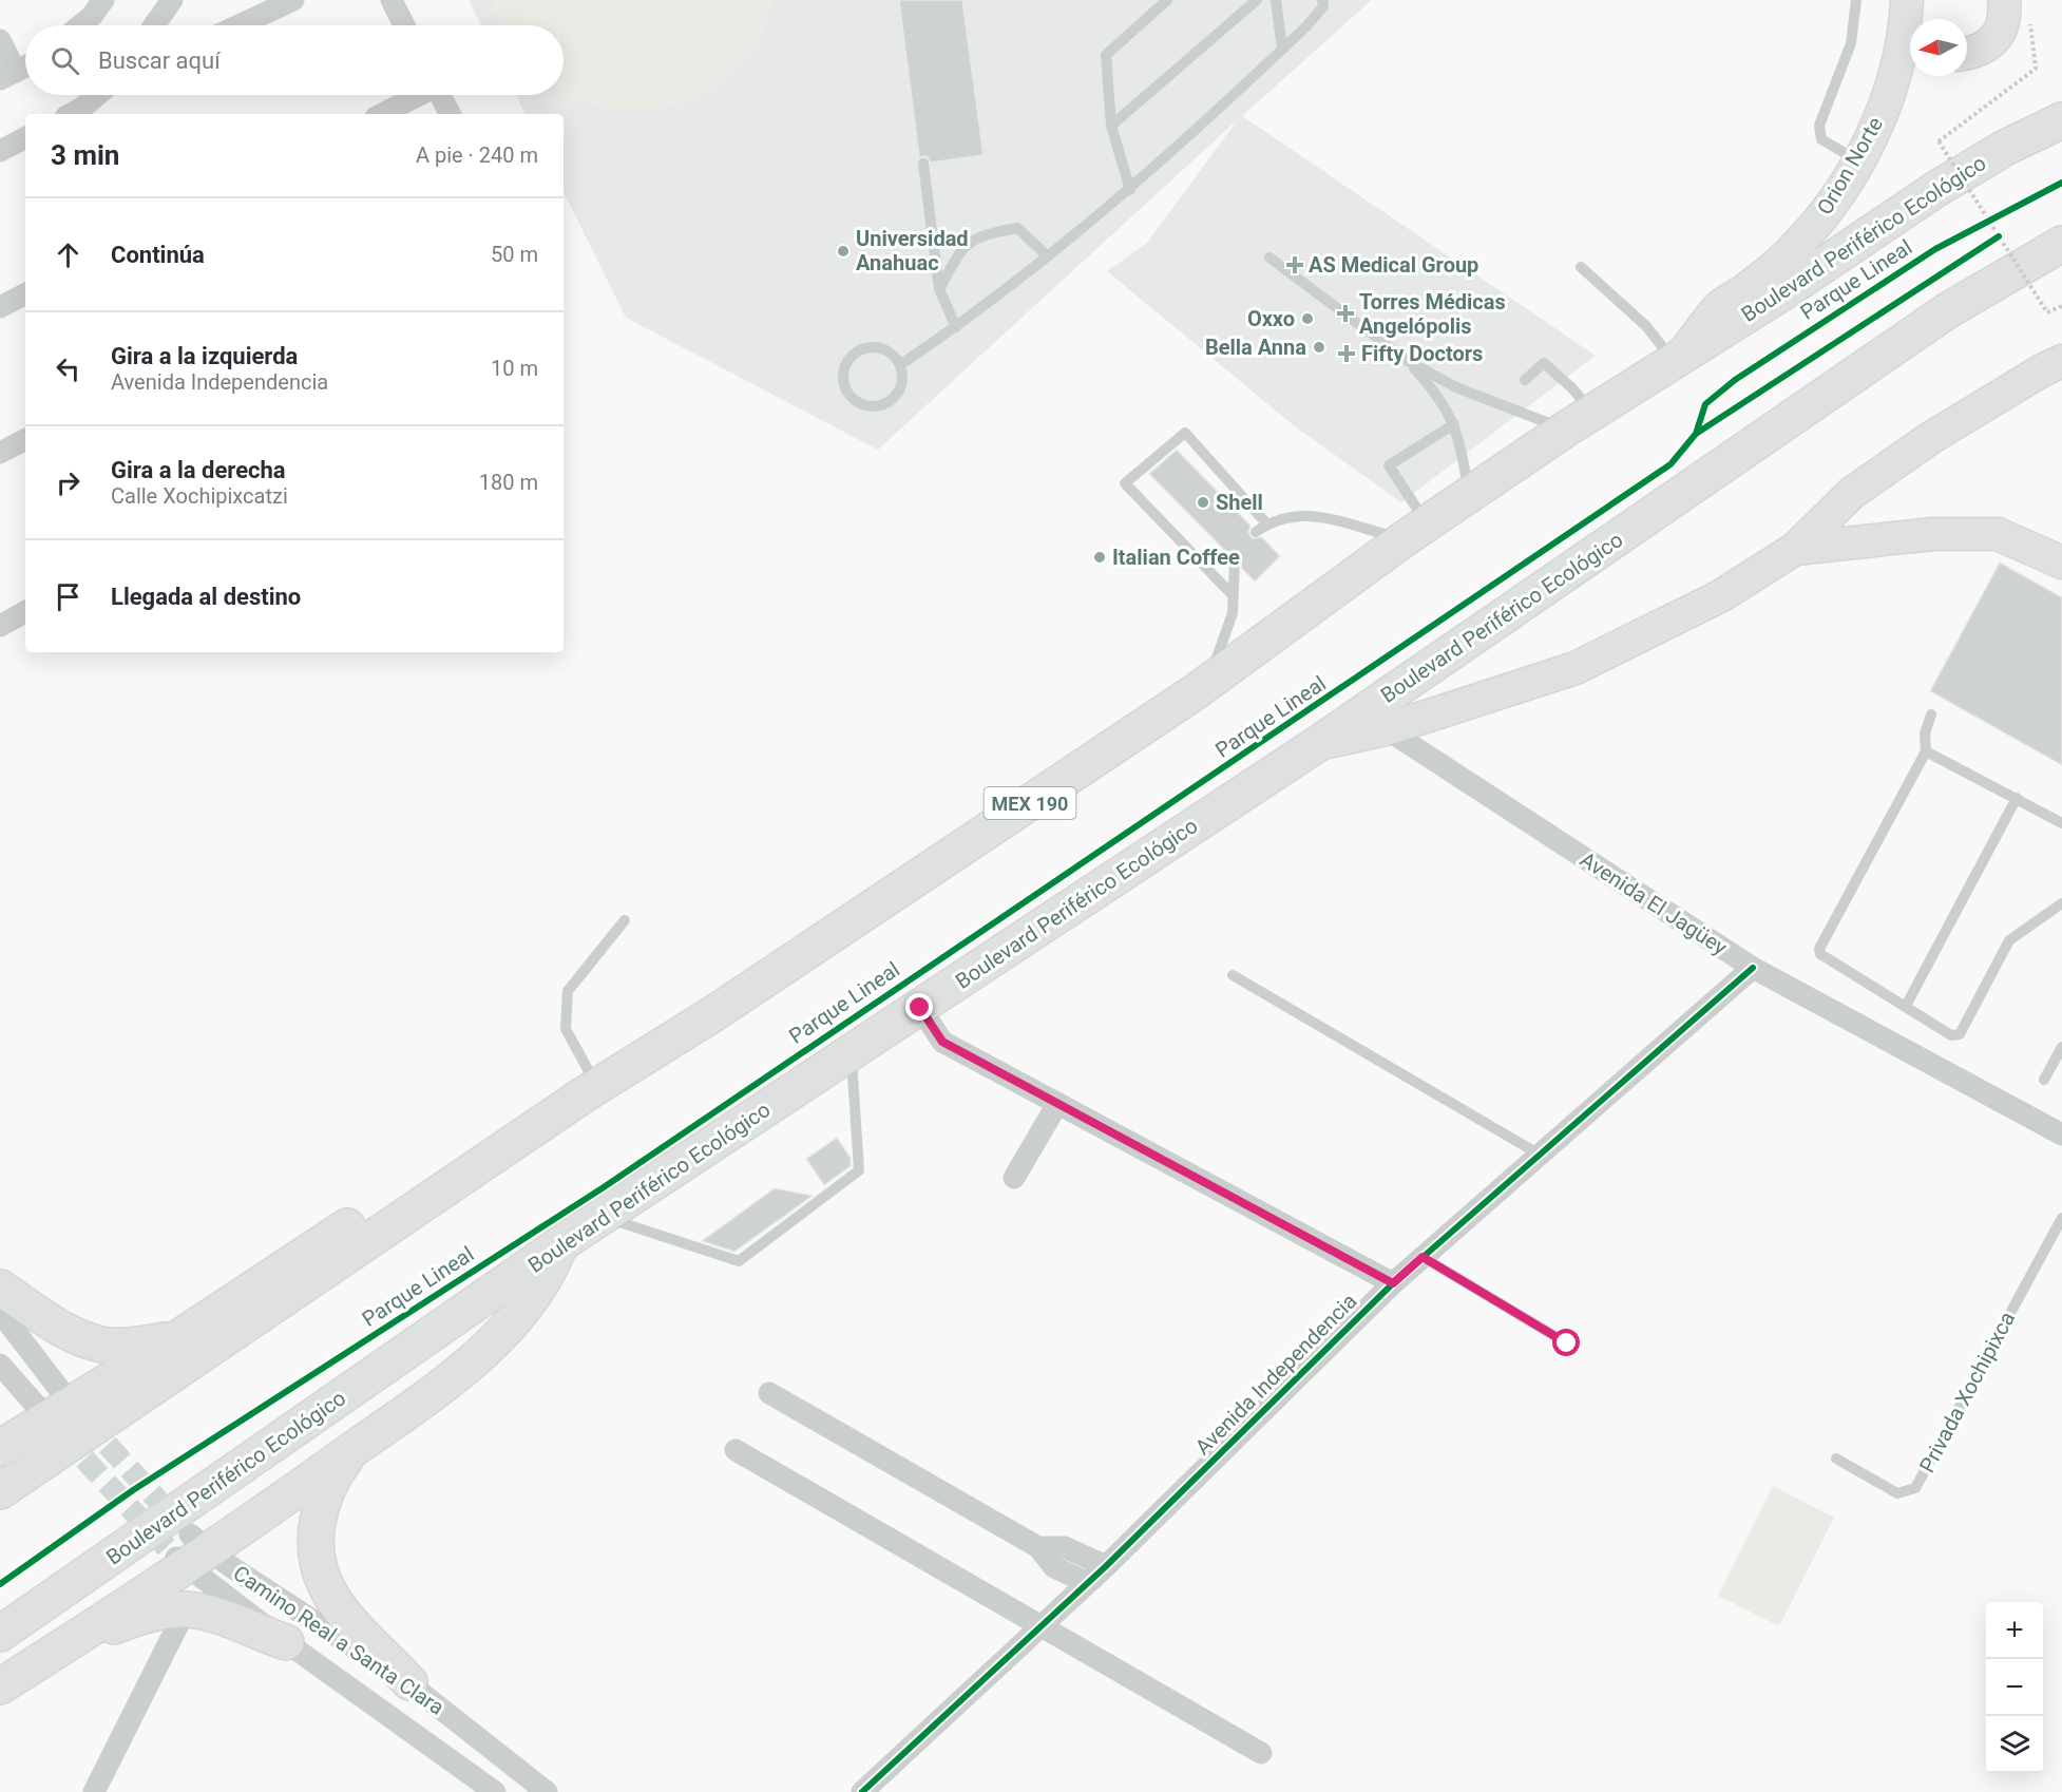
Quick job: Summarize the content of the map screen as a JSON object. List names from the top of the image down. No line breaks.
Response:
{"streets":{"highway":["Boulevard Periférico Ecológico","MEX 190"],"street":["Orion Norte","Avenida El Jagüey","Avenida Independencia","Camino Real a Santa Clara"],"lane":["Privada Xochipixca"],"cycle path":["Parque Lineal"]},"crossings":[["Orion Norte","Boulevard Periférico Ecológico"],["Avenida El Jagüey","Avenida Independencia"]],"places":{"other":["Universidad Anahuac","Oxxo","Bella Anna","Shell","Italian Coffee"],"health":["AS Medical Group","Torres Médicas Angelópolis","Fifty Doctors"]},"north":"left","page":{"search":"Buscar aquí","heading":["3 min","A pie · 240 m"],"list":[["Continúa","50 m"],["Gira a la izquierda","Avenida Independencia","10 m"],["Gira a la derecha","Calle Xochipixcatzi","180 m"],"Llegada al destino"],"map_buttons":["+","−"]}}
